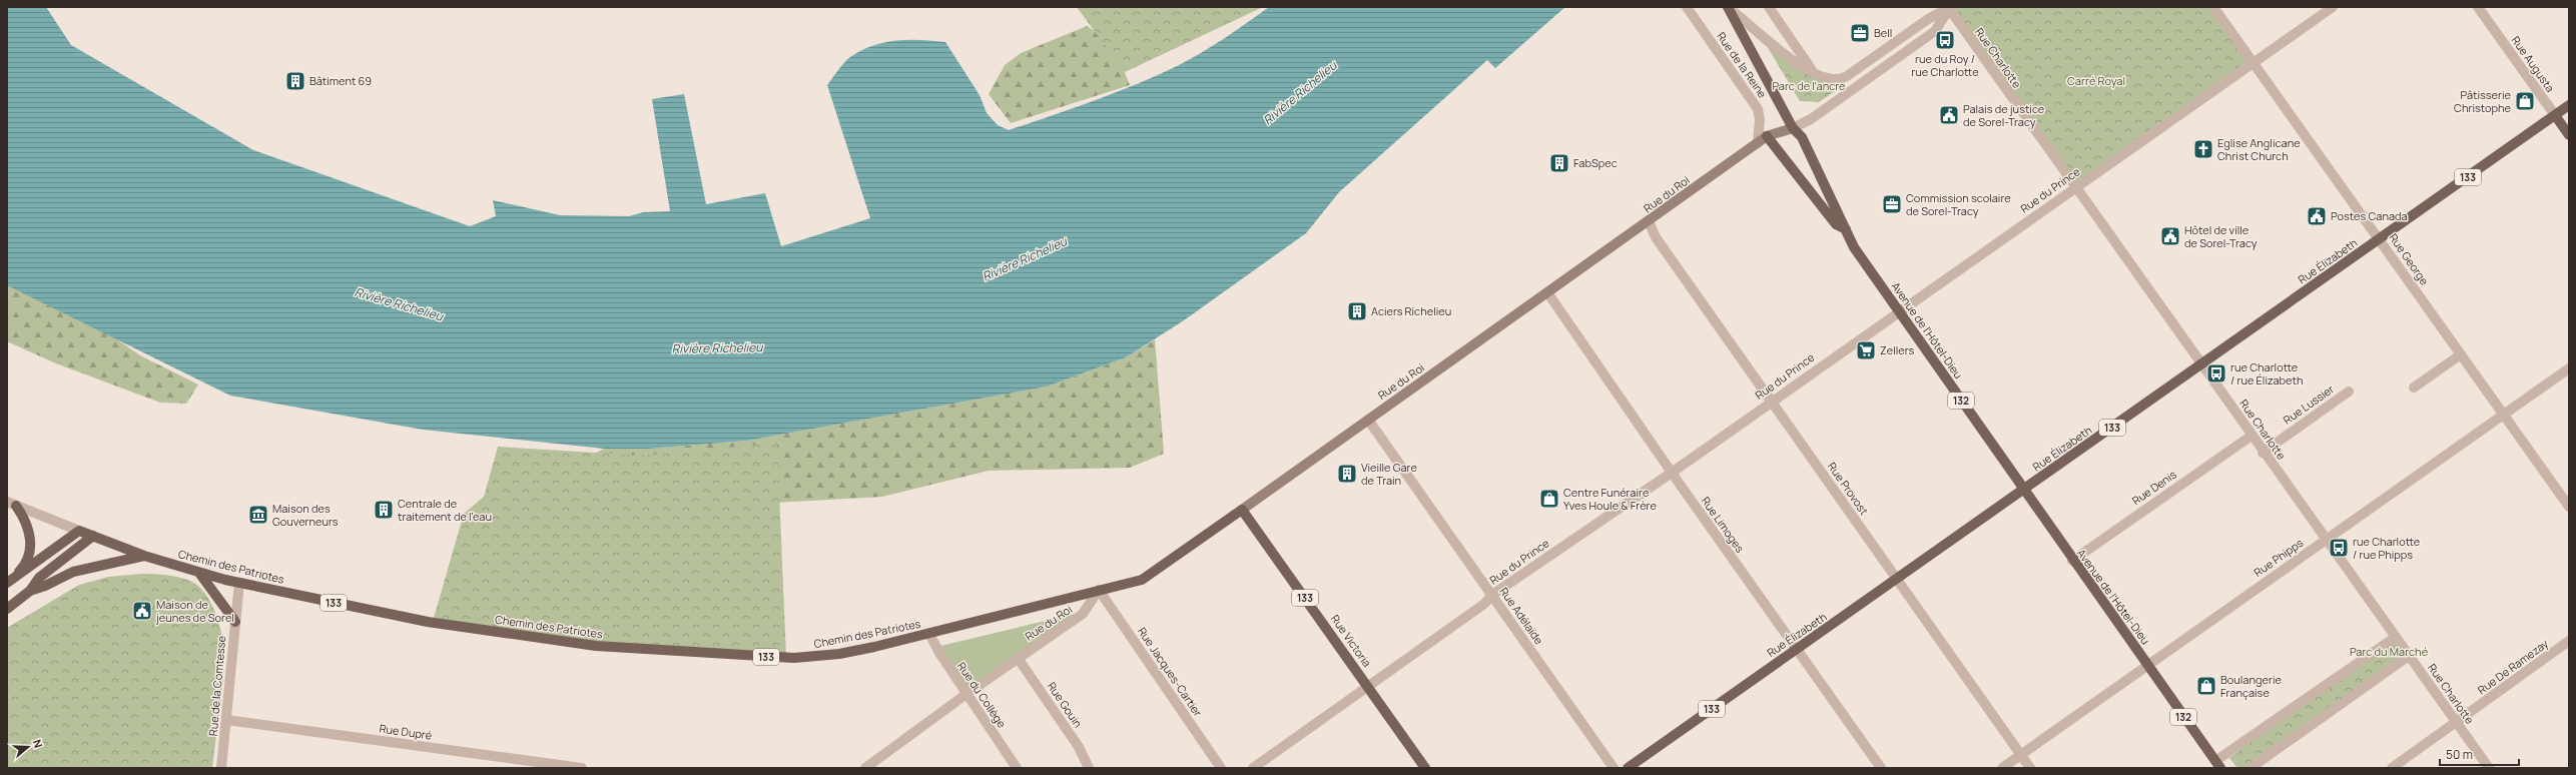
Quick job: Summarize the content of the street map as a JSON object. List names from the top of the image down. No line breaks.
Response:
{"streets":{"main road":["Rue Augusta","133","Rue du Roi","Rue Élizabeth","Avenue de l'Hôtel-Dieu","132","Chemin des Patriotes","Rue Victoria"],"street":["Rue Charlotte","Rue de la Reine","Rue du Prince","Rue George","Rue Lussier","Rue Denis","Rue Provost","Rue Limoges","Rue Phipps","Rue Adélaïde","Rue De Ramezay","Rue Jacques-Cartier","Rue de la Comtesse","Rue du Collège","Rue Gouin","Rue Dupré"]},"crossings":[["Rue Charlotte","Rue du Prince"],["Rue Charlotte","Rue du Roi"],["Rue Charlotte","Rue Élizabeth"],["Rue Charlotte","Rue Lussier"],["Rue Charlotte","Rue Denis"],["Rue Charlotte","Rue Phipps"],["Rue Charlotte","Rue De Ramezay"],["Rue Augusta","Rue Élizabeth"],["Rue de la Reine","Rue du Roi"],["133","Chemin des Patriotes"],["Rue du Prince","Rue George"],["Rue du Prince","Avenue de l'Hôtel-Dieu"],["Rue du Prince","Rue Provost"],["Rue du Prince","Rue Limoges"],["Rue du Prince","Rue Adélaïde"],["Rue du Prince","Rue Victoria"],["Rue du Roi","Avenue de l'Hôtel-Dieu"],["Rue du Roi","Rue Provost"],["Rue du Roi","Rue Limoges"],["Rue du Roi","Chemin des Patriotes"],["Rue du Roi","Rue Adélaïde"],["Rue du Roi","Rue Victoria"],["Rue du Roi","Rue Jacques-Cartier"],["Rue du Roi","Rue du Collège"],["Rue du Roi","Rue Gouin"],["Rue George","Rue Élizabeth"],["Rue George","Rue Phipps"],["Rue Élizabeth","Avenue de l'Hôtel-Dieu"],["Rue Élizabeth","Rue Provost"],["Rue Élizabeth","Rue Limoges"],["Avenue de l'Hôtel-Dieu","Rue Denis"],["Avenue de l'Hôtel-Dieu","Rue Phipps"],["Rue Provost","Rue Phipps"],["Chemin des Patriotes","Rue Jacques-Cartier"],["Chemin des Patriotes","Rue de la Comtesse"],["Chemin des Patriotes","Rue du Collège"],["Rue de la Comtesse","Rue Dupré"]],"water":["Rivière Richelieu"],"parks":["Carré Royal","Parc de l'ancre","Parc du Marché"],"places":{"office":["Bell","Commission scolaire de Sorel-Tracy"],"bus stop":["rue du Roy / rue Charlotte","rue Charlotte / rue Élizabeth","rue Charlotte / rue Phipps"],"building":["Bâtiment 69","FabSpec","Aciers Richelieu","Vieille Gare de Train","Centrale de traitement de l'eau"],"shop":["Pâtisserie Christophe","Centre Funéraire Yves Houle & Frère","Boulangerie Française"],"public building":["Palais de justice de Sorel-Tracy","Postes Canada","Hôtel de ville de Sorel-Tracy","Maison de jeunes de Sorel"],"church":["Eglise Anglicane Christ Church"],"supermarket":["Zellers"],"museum":["Maison des Gouverneurs"]},"scale_bar":"50 m","north":"right"}
